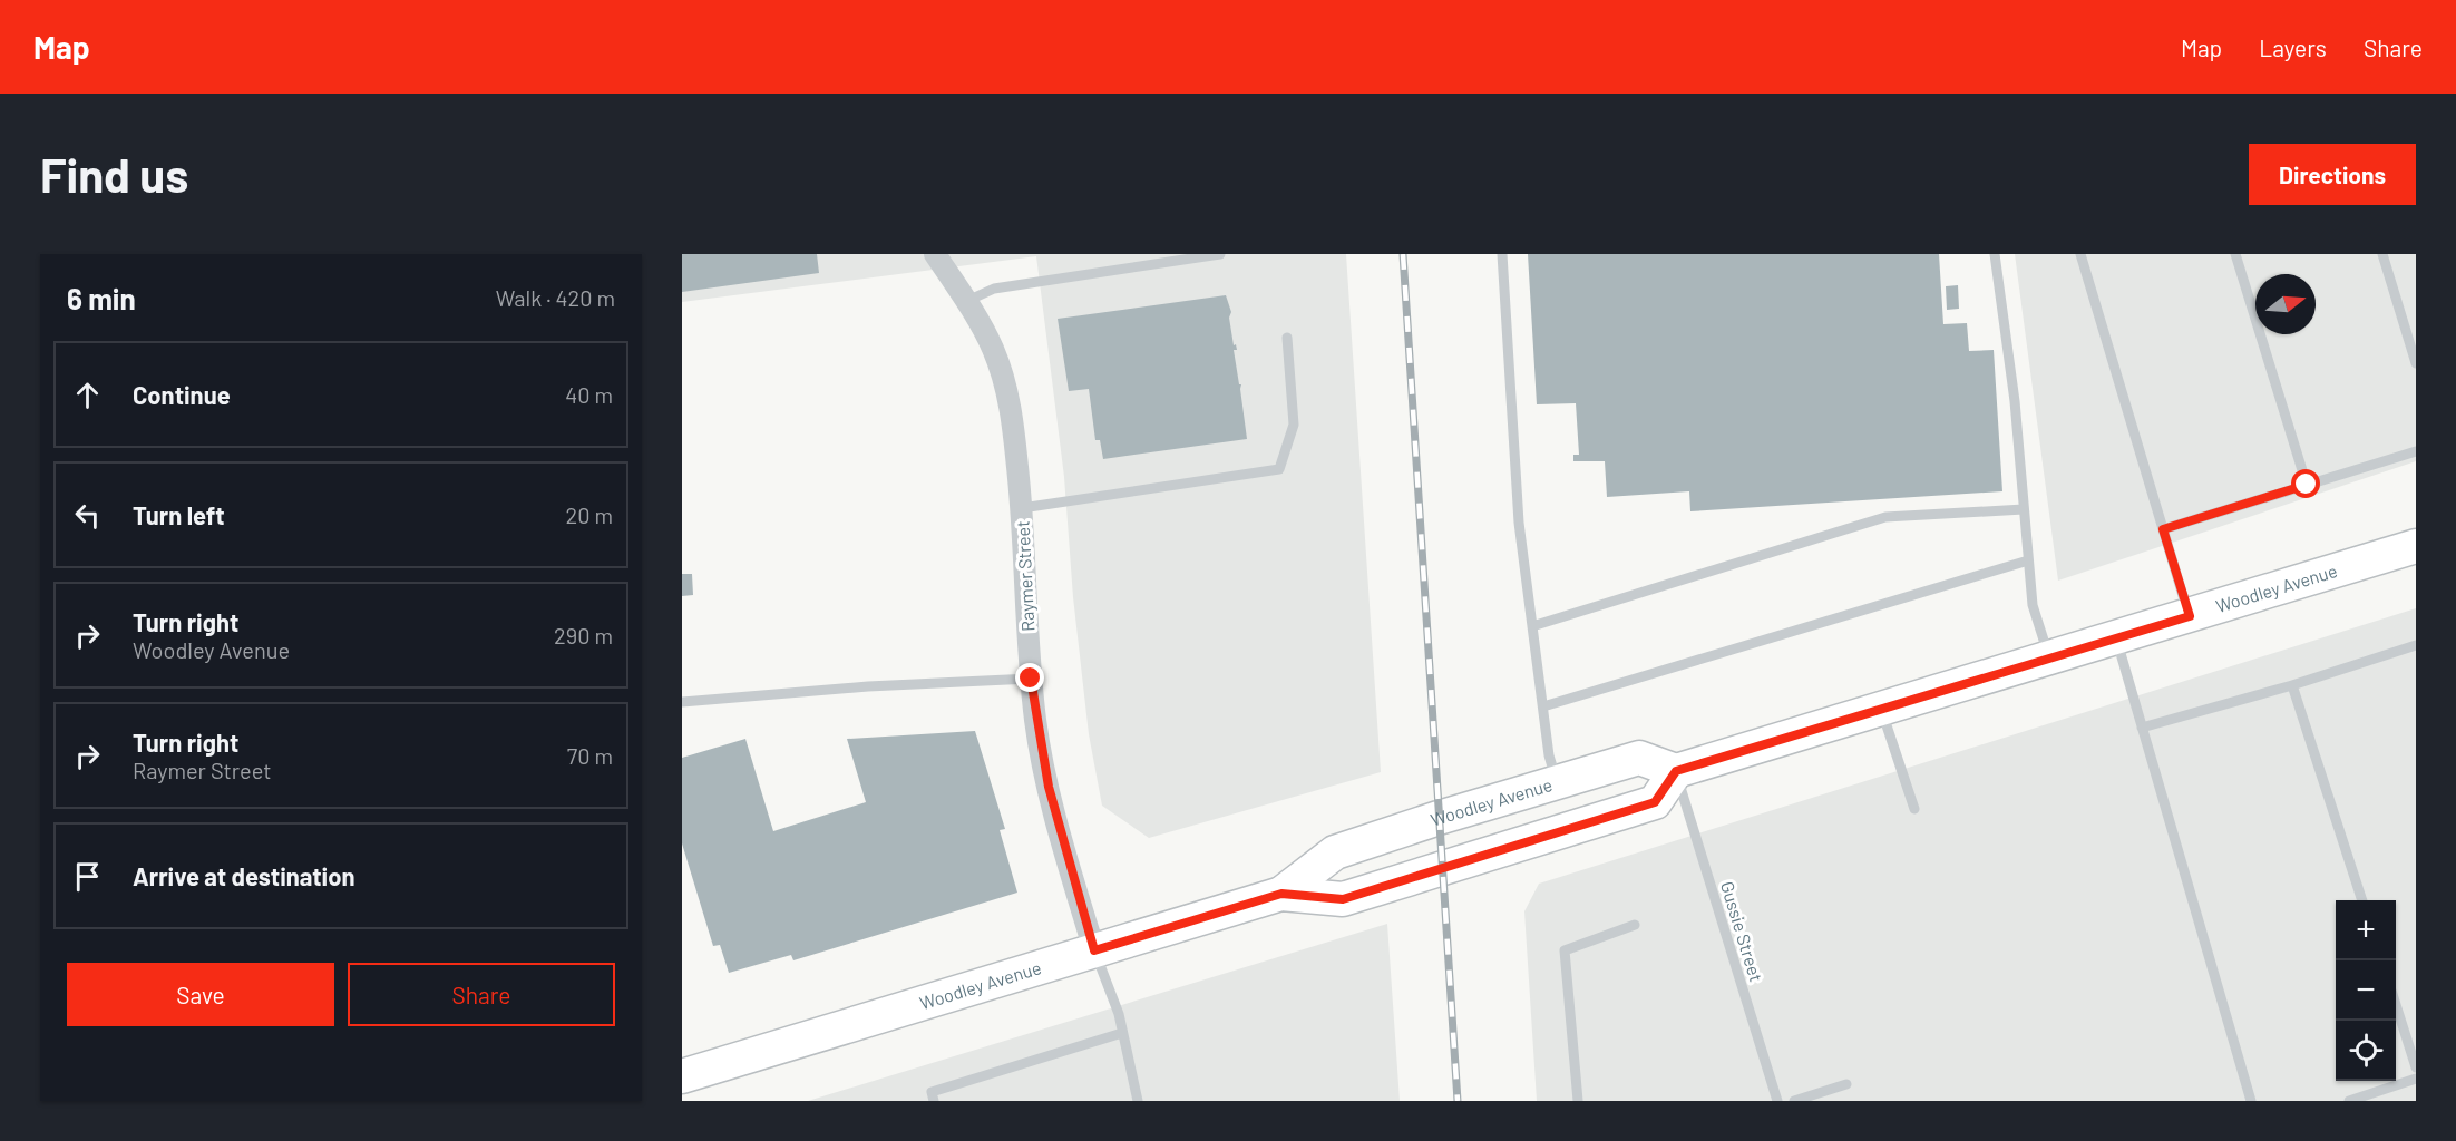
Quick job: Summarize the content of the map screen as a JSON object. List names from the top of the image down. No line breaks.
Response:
{"streets":{"main road":["Woodley Avenue"],"street":["Raymer Street"],"lane":["Gussie Street"]},"crossings":[["Raymer Street","Woodley Avenue"],["Woodley Avenue","Gussie Street"]],"north":"right","page":{"header":"Map","nav":["Map","Layers","Share"],"buttons":["Directions",["Save","Share"]],"title":"Find us","heading":["6 min","Walk · 420 m"],"list":[["Continue","40 m"],["Turn left","20 m"],["Turn right","Woodley Avenue","290 m"],["Turn right","Raymer Street","70 m"],"Arrive at destination"],"map_buttons":["+","−"]}}
